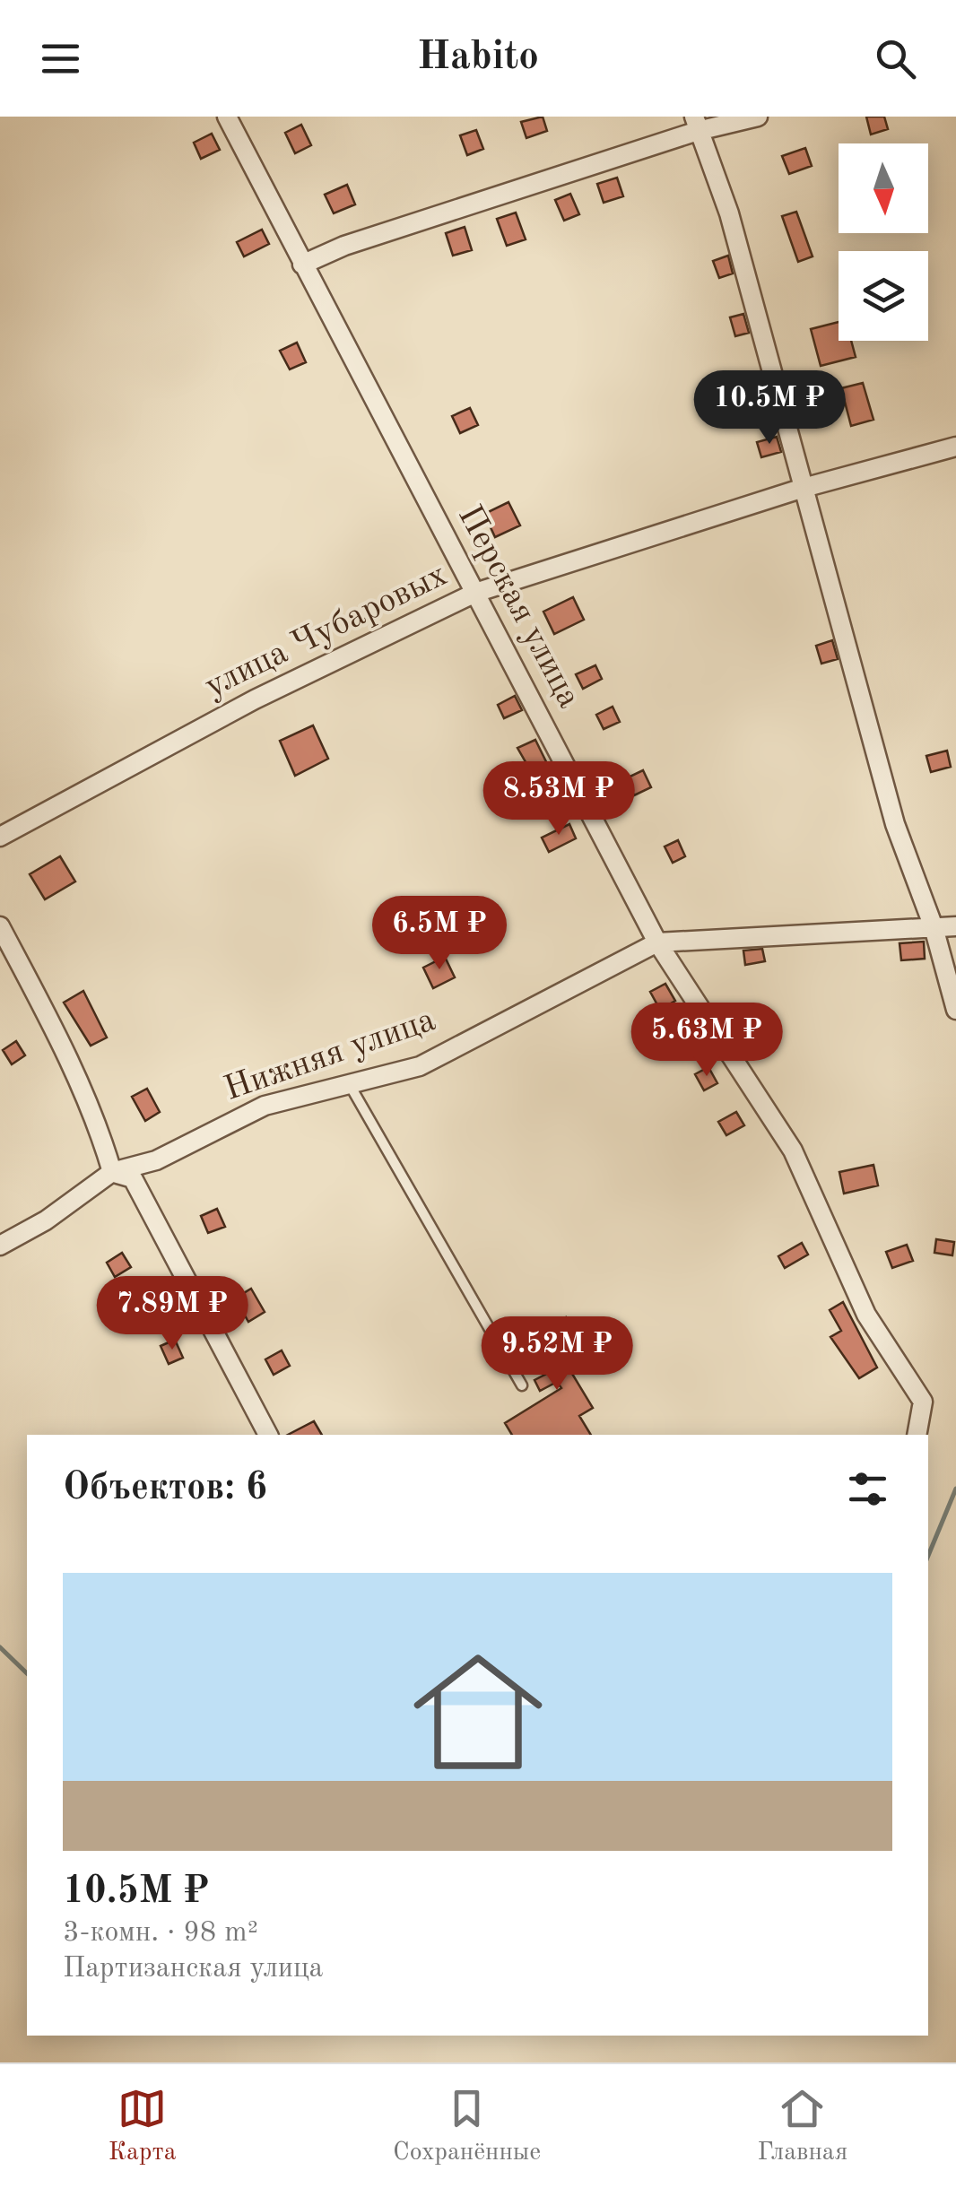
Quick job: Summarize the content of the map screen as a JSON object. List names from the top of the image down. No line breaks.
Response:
{"streets":{"street":["Перская улица","улица Чубаровых","Нижняя улица"]},"crossings":[["Перская улица","улица Чубаровых"],["Перская улица","Нижняя улица"]],"north":"bottom","page":{"header":"Habito","price":["10.5M ₽","8.53M ₽","6.5M ₽","5.63M ₽","7.89M ₽","9.52M ₽"],"heading":"Объектов: 6","list":[{"name":"10.5M ₽","note":"3-комн. · 98 m² · Партизанская улица"}],"tabs":["Карта","Сохранённые","Главная"]}}
